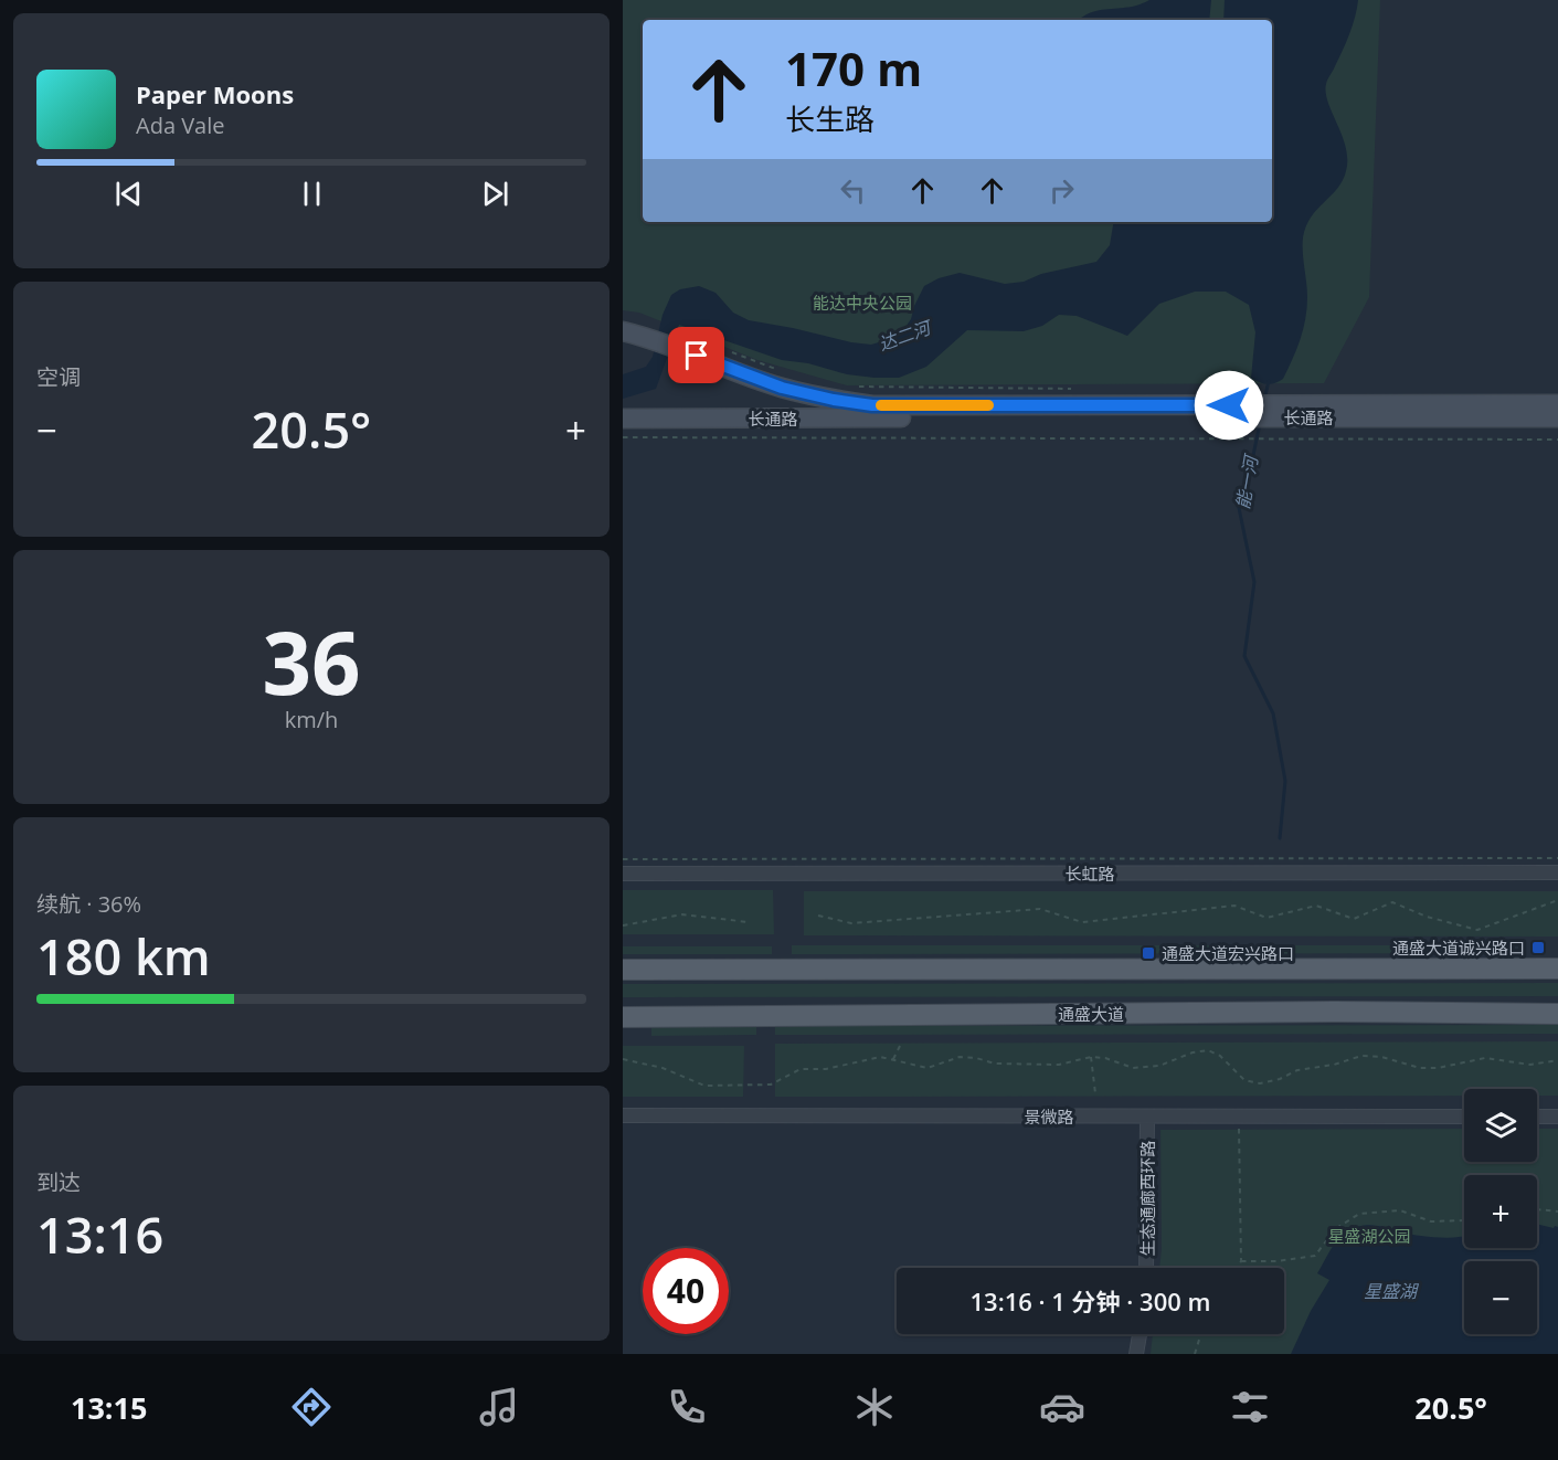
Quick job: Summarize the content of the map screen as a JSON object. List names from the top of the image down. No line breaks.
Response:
{"streets":{"main road":["通盛大道"],"street":["长通路","长虹路","景微路","生态通廊西环路"]},"crossings":[["景微路","生态通廊西环路"]],"water":["达二河","能一河","星盛湖"],"parks":["能达中央公园","星盛湖公园"],"places":{"transit":["通盛大道诚兴路口","通盛大道宏兴路口"]},"page":{"turn":["170 m","长生路"],"song":["Paper Moons","Ada Vale"],"tile":["空调",["36","km/h"],["续航 · 36%","180 km"],["到达","13:16"]],"heat":["−","20.5°","+"],"map_buttons":["+","−"],"limit":"40","trip":"13:16 · 1 分钟 · 300 m","tabs":["13:15","20.5°"]}}
